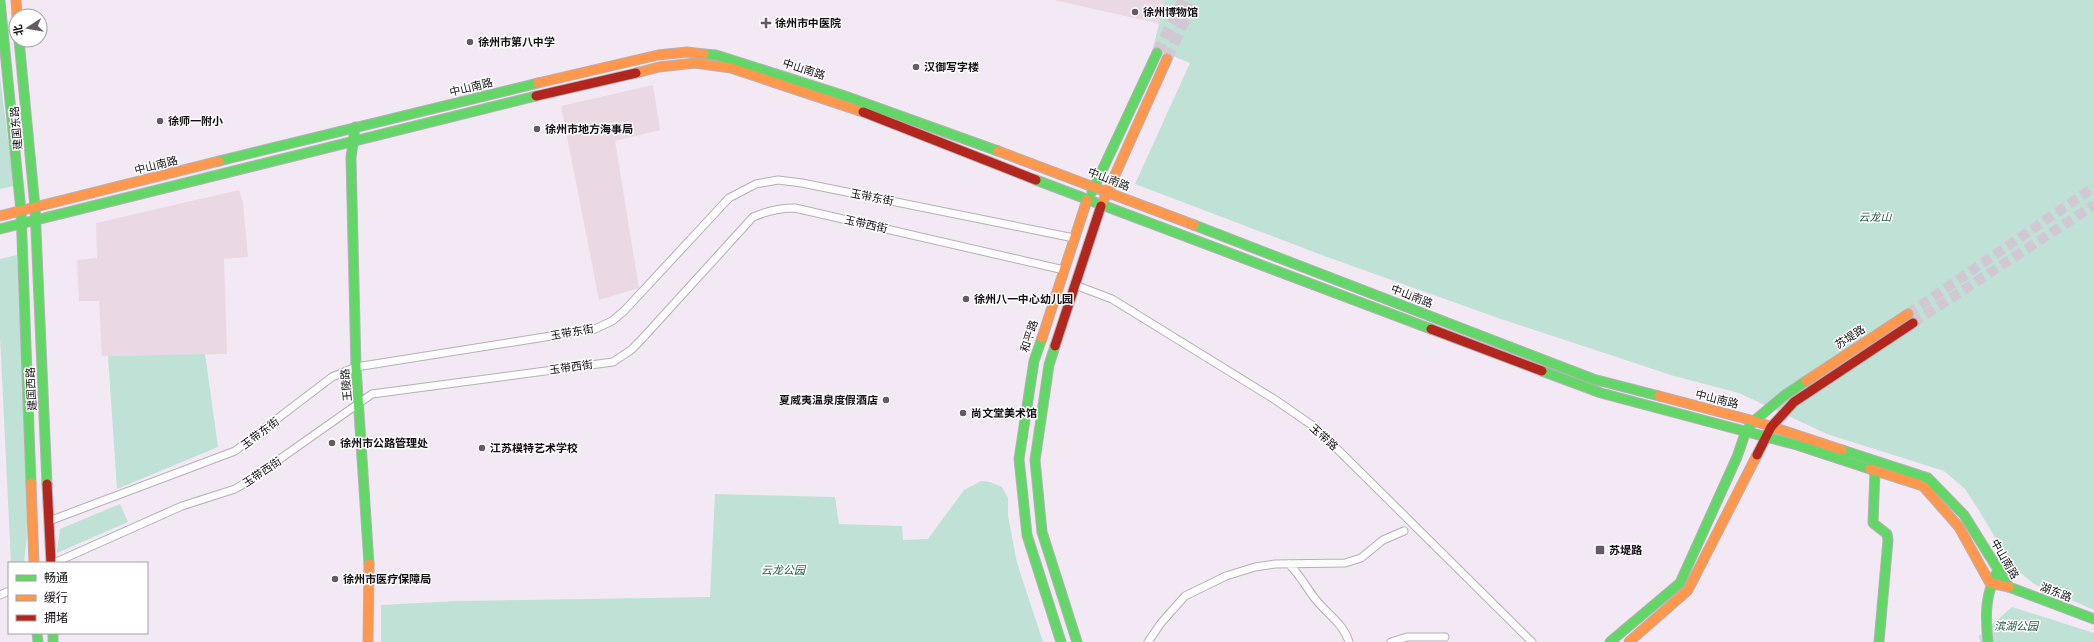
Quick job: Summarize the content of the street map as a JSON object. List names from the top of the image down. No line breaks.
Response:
{"streets":{"main road":["中山南路","建国东路","和平路","苏堤路","王陵路","建国西路","湖东路"],"street":["玉带东街","玉带西街","玉带路"]},"crossings":[["中山南路","建国东路"],["中山南路","和平路"],["中山南路","苏堤路"],["中山南路","王陵路"],["中山南路","建国西路"],["中山南路","湖东路"],["建国东路","建国西路"],["玉带东街","和平路"],["玉带东街","王陵路"],["玉带东街","建国西路"],["玉带西街","和平路"],["玉带西街","王陵路"]],"parks":["云龙山","云龙公园","滨湖公园"],"places":{"other":["徐州博物馆","徐州市第八中学","汉御写字楼","徐师一附小","徐州市地方海事局","徐州八一中心幼儿园","夏威夷温泉度假酒店","尚文堂美术馆","徐州市公路管理处","江苏模特艺术学校","徐州市医疗保障局"],"health":["徐州市中医院"],"transit":["苏堤路"]},"legend":["畅通","缓行","拥堵"],"north":"left"}
